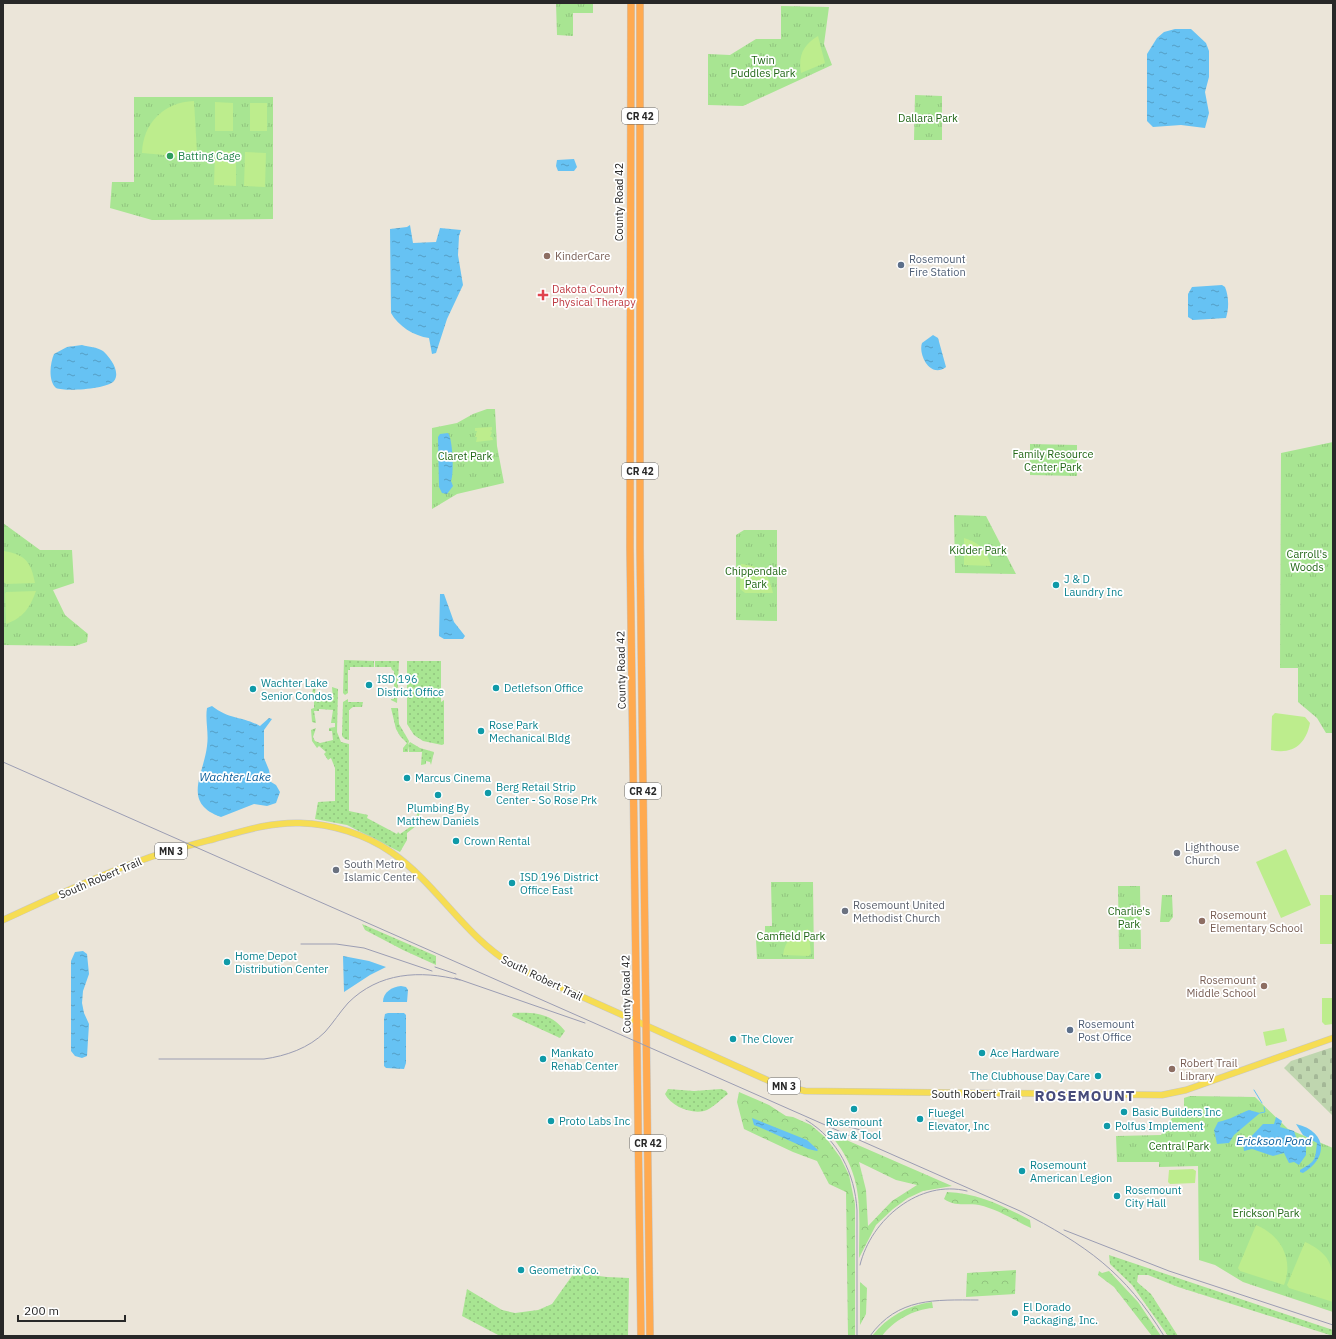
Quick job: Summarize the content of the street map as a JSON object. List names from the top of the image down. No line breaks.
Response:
{"streets":{"highway":["CR 42","County Road 42"],"main road":["MN 3","South Robert Trail"]},"crossings":[["County Road 42","MN 3"],["County Road 42","South Robert Trail"],["MN 3","South Robert Trail"]],"districts":["ROSEMOUNT"],"water":["Wachter Lake","Erickson Pond"],"parks":["Twin Puddles Park","Dallara Park","Family Resource Center Park","Claret Park","Kidder Park","Carroll's Woods","Chippendale Park","Charlie's Park","Camfield Park","Central Park","Erickson Park"],"places":{"other":["Batting Cage","KinderCare","Rosemount Fire Station","J & D Laundry Inc","ISD 196 District Office","Detlefson Office","Wachter Lake Senior Condos","Rose Park Mechanical Bldg","Marcus Cinema","Berg Retail Strip Center - So Rose Prk","Plumbing By Matthew Daniels","Crown Rental","Lighthouse Church","South Metro Islamic Center","ISD 196 District Office East","Rosemount United Methodist Church","Rosemount Elementary School","Home Depot Distribution Center","Rosemount Middle School","Rosemount Post Office","The Clover","Ace Hardware","Mankato Rehab Center","Robert Trail Library","The Clubhouse Day Care","Rosemount Saw & Tool","Basic Builders Inc","Fluegel Elevator, Inc","Proto Labs Inc","Polfus Implement","Rosemount American Legion","Rosemount City Hall","Geometrix Co.","El Dorado Packaging, Inc."],"health":["Dakota County Physical Therapy"]},"scale_bar":"200 m"}
